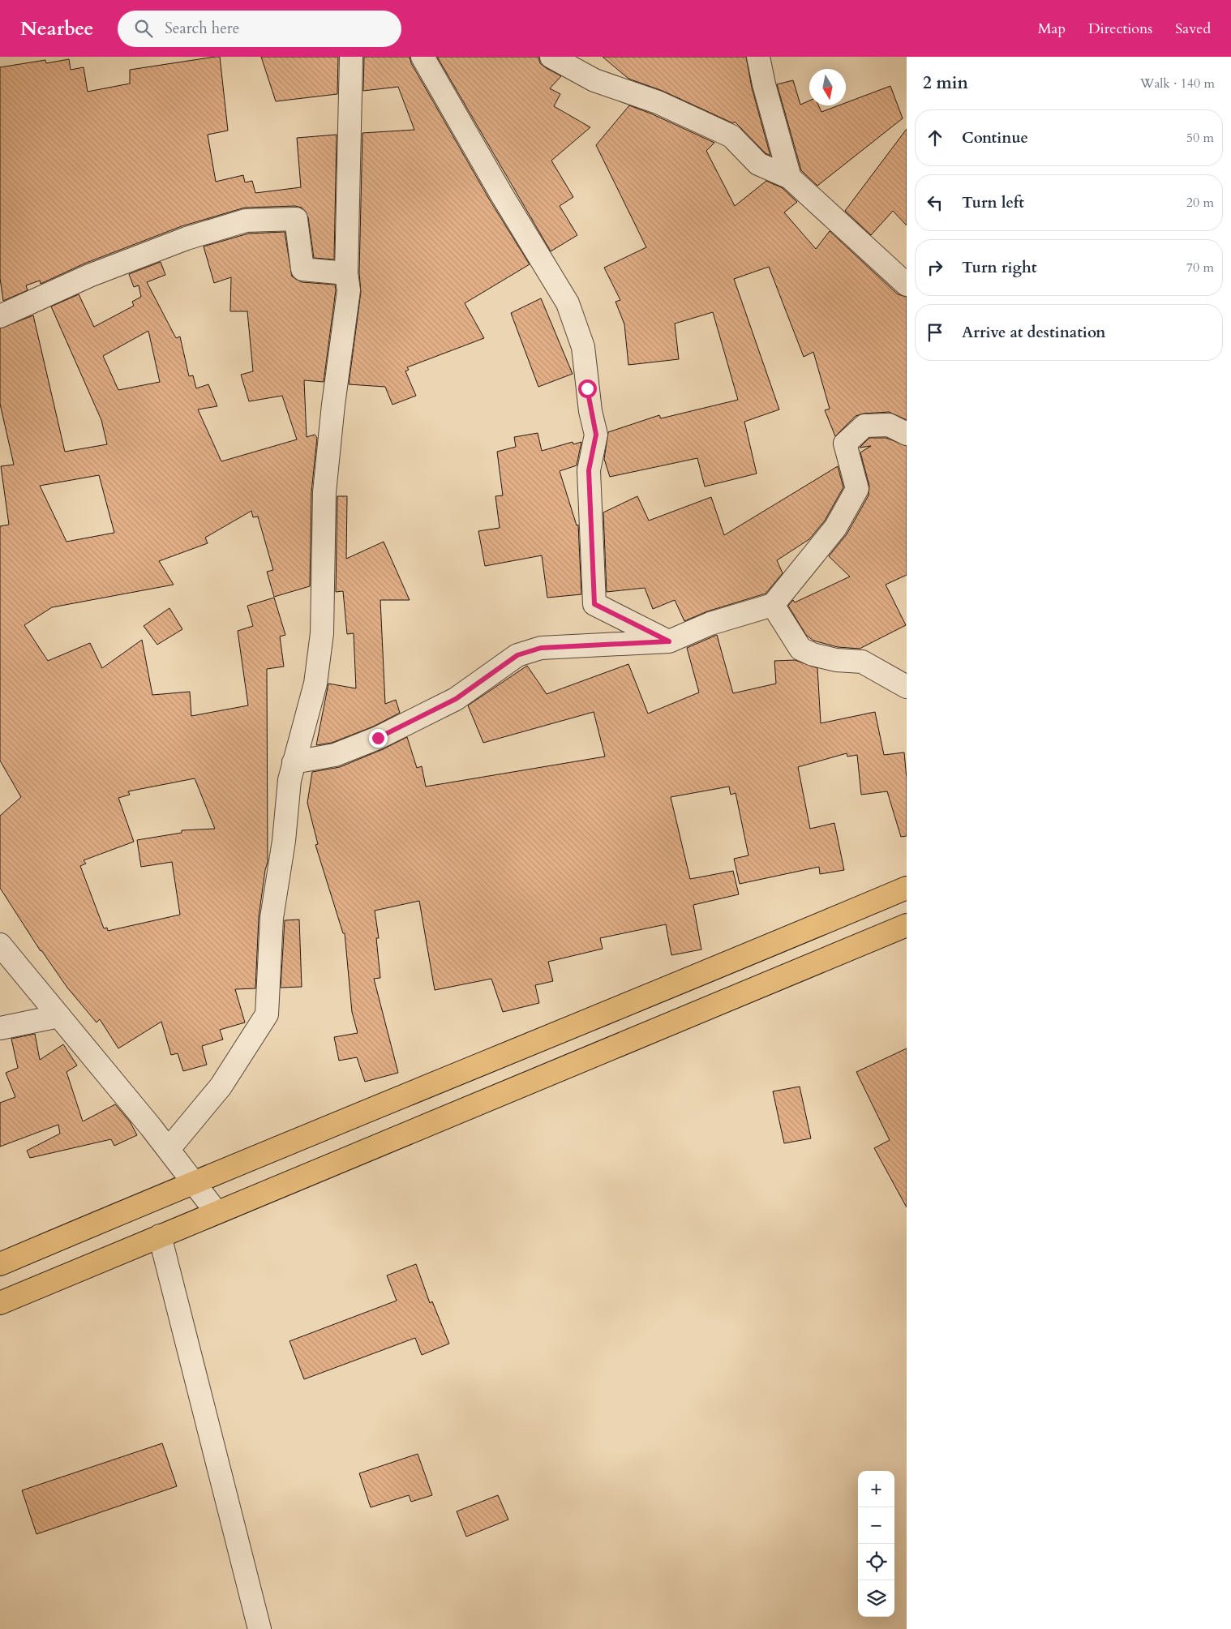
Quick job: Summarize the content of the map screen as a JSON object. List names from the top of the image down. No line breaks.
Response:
{"north":"bottom","page":{"header":"Nearbee","search":"Search here","nav":["Map","Directions","Saved"],"heading":["2 min","Walk · 140 m"],"list":[["Continue","50 m"],["Turn left","20 m"],["Turn right","70 m"],"Arrive at destination"],"map_buttons":["+","−"]}}
